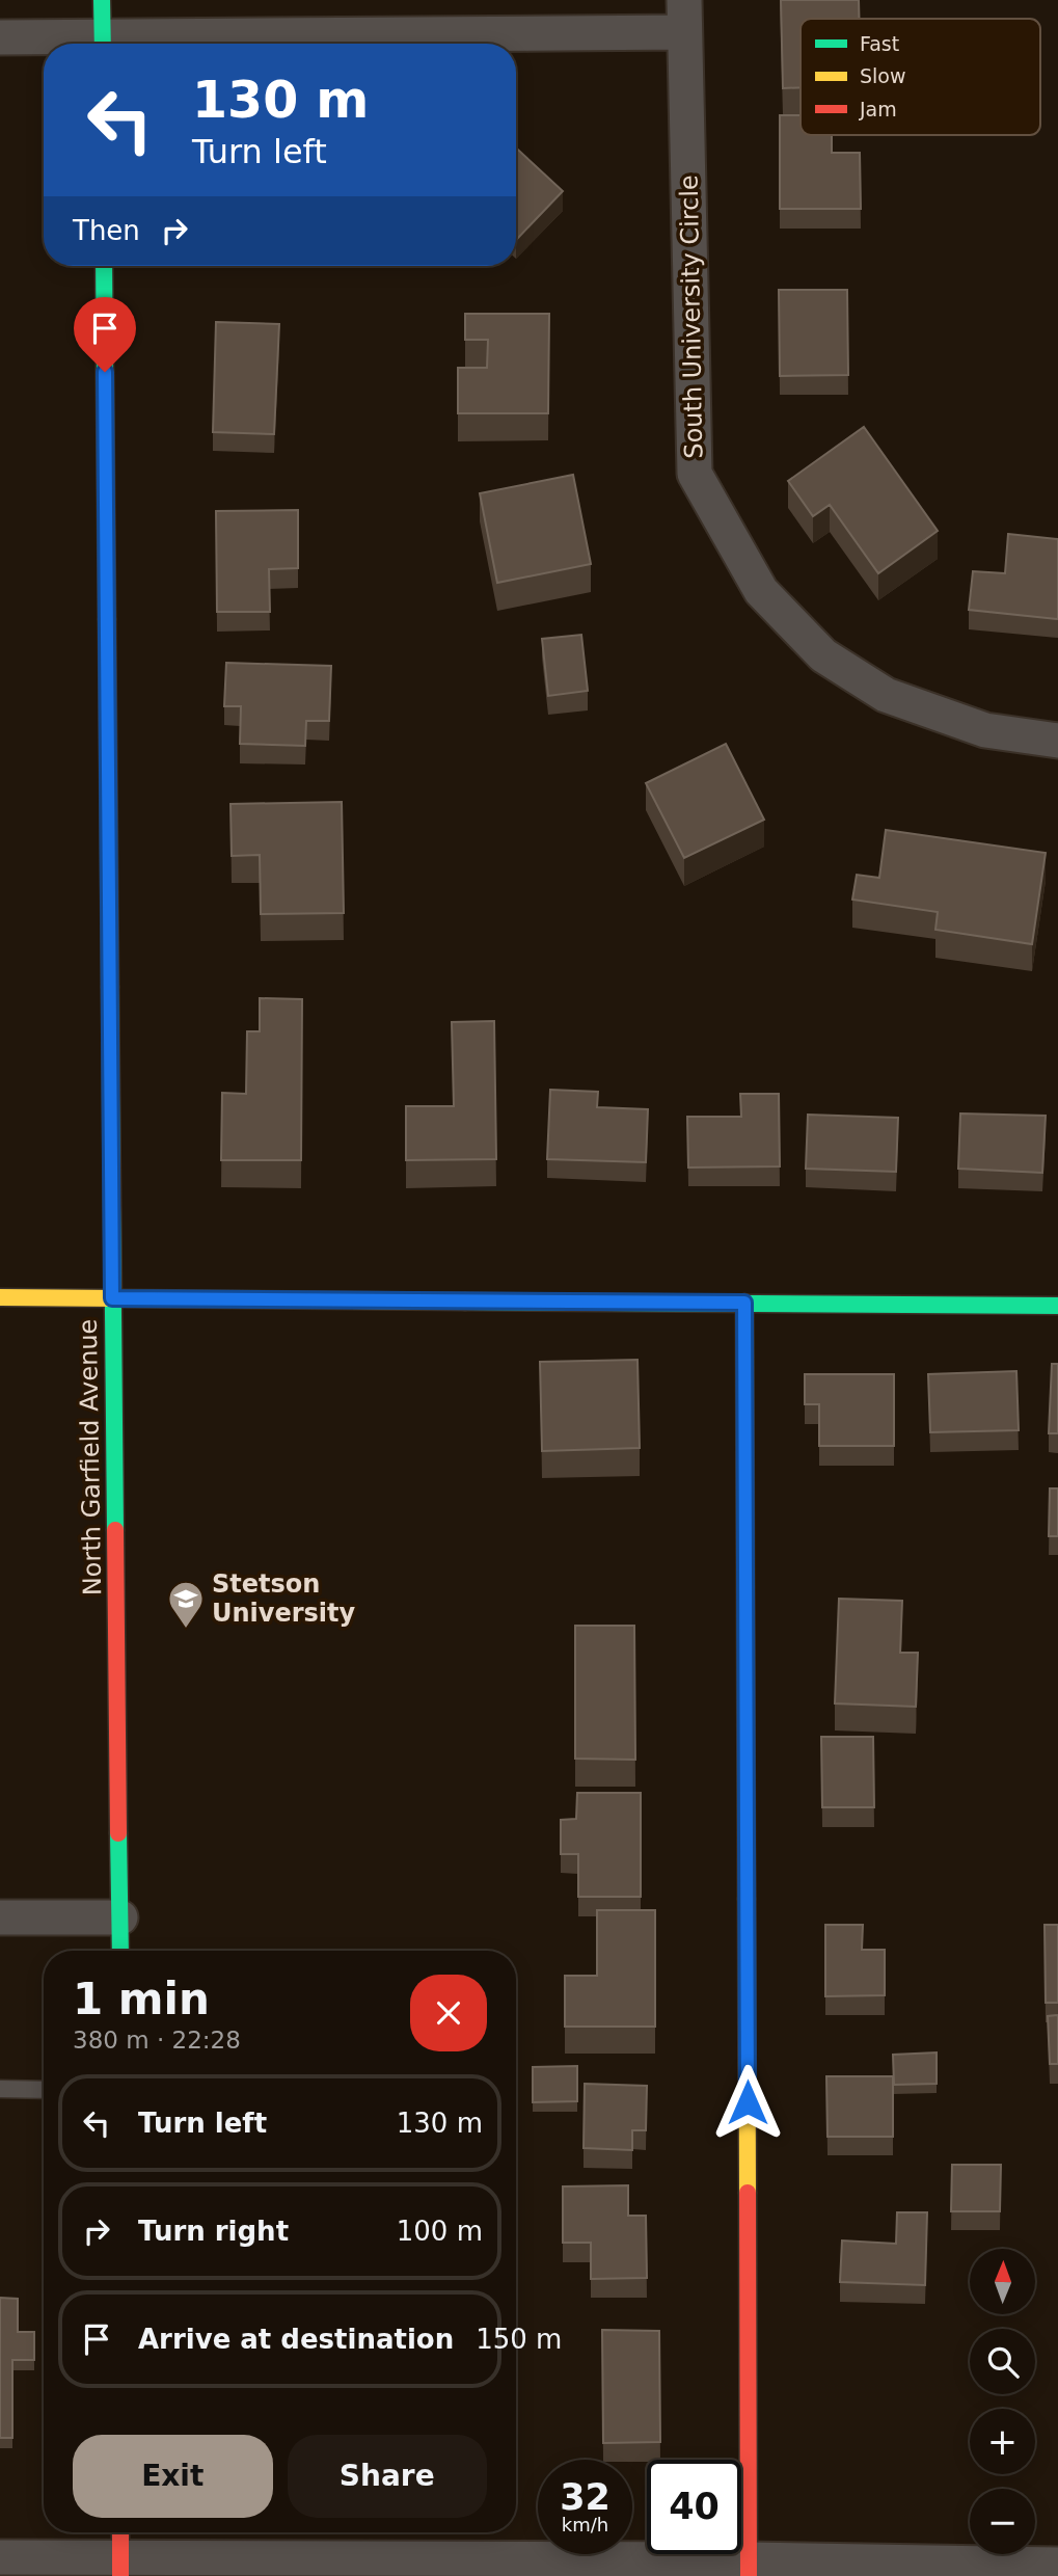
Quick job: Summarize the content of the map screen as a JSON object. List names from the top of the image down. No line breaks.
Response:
{"streets":{"street":["South University Circle","North Garfield Avenue"]},"places":{"school or university":["Stetson University"]},"legend":["Fast","Slow","Jam"],"north":"top","page":{"turn":["130 m","Turn left"],"then":"Then","heading":["1 min","380 m · 22:28"],"list":[{"name":"Turn left","value":"130 m"},{"name":"Turn right","value":"100 m"},{"name":"Arrive at destination","value":"150 m"}],"map_buttons":["+","−"],"buttons":["Exit","Share"],"speed":"32 km/h","limit":"40"}}
